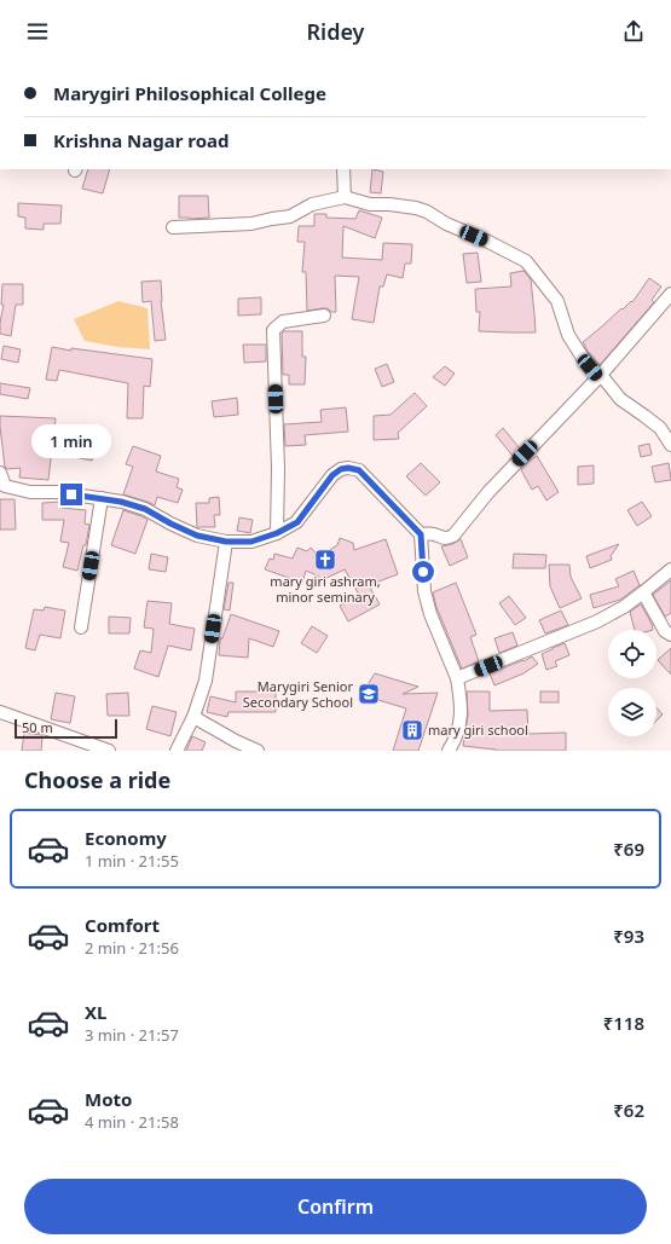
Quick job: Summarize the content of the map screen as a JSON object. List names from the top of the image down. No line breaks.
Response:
{"places":{"church":["mary giri ashram, minor seminary"],"school or university":["Marygiri Senior Secondary School"],"building":["mary giri school"]},"scale_bar":"50 m","page":{"header":"Ridey","banner":["Marygiri Philosophical College","Krishna Nagar road"],"bubble":"1 min","scale":"50 m","heading":"Choose a ride","list":[{"name":"Economy","note":"1 min · 21:55","value":"₹69"},{"name":"Comfort","note":"2 min · 21:56","value":"₹93"},{"name":"XL","note":"3 min · 21:57","value":"₹118"},{"name":"Moto","note":"4 min · 21:58","value":"₹62"}],"buttons":"Confirm"}}
